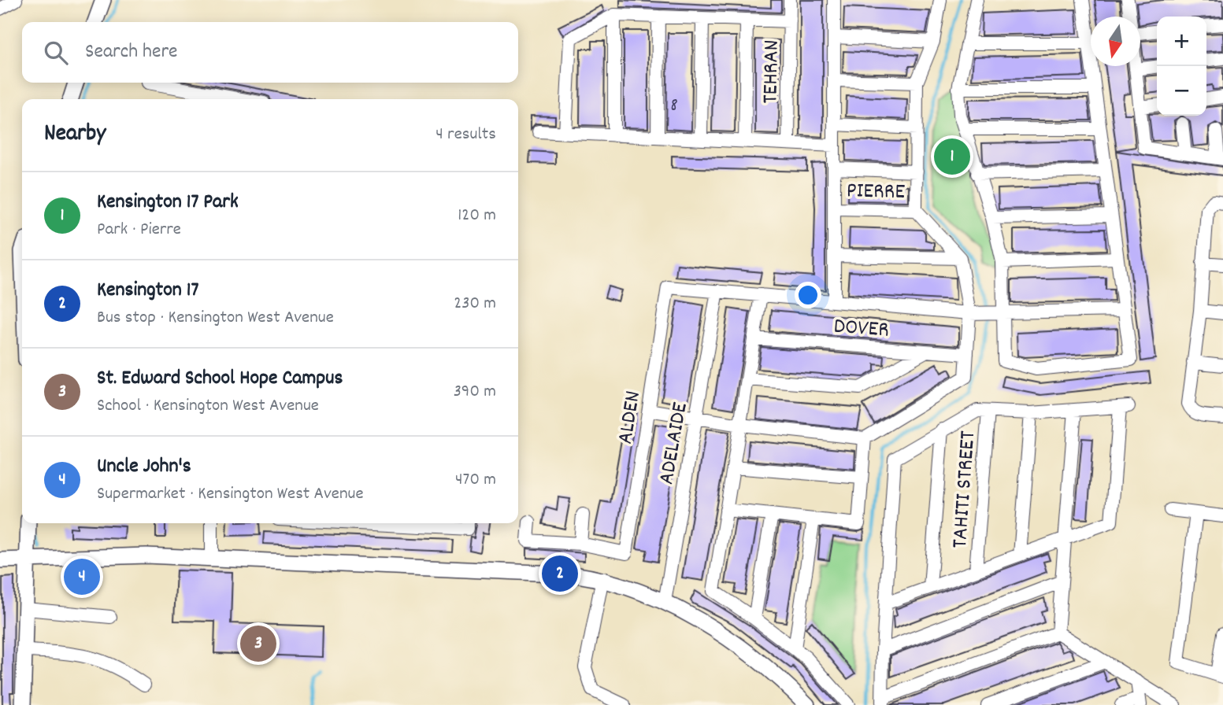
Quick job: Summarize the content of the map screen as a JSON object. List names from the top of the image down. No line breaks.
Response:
{"streets":{"street":["TEHRAN","PIERRE","DOVER","ALDEN","ADELAIDE","TAHITI STREET"]},"crossings":[["ALDEN","ADELAIDE"]],"house_numbers":["8"],"north":"bottom","page":{"map_buttons":["+","−"],"search":"Search here","heading":["Nearby","4 results"],"pins":["1","2","4","3"],"list":[{"mark":"1","name":"Kensington 17 Park","note":"Park · Pierre","value":"120 m"},{"mark":"2","name":"Kensington 17","note":"Bus stop · Kensington West Avenue","value":"230 m"},{"mark":"3","name":"St. Edward School Hope Campus","note":"School · Kensington West Avenue","value":"390 m"},{"mark":"4","name":"Uncle John's","note":"Supermarket · Kensington West Avenue","value":"470 m"}]}}
